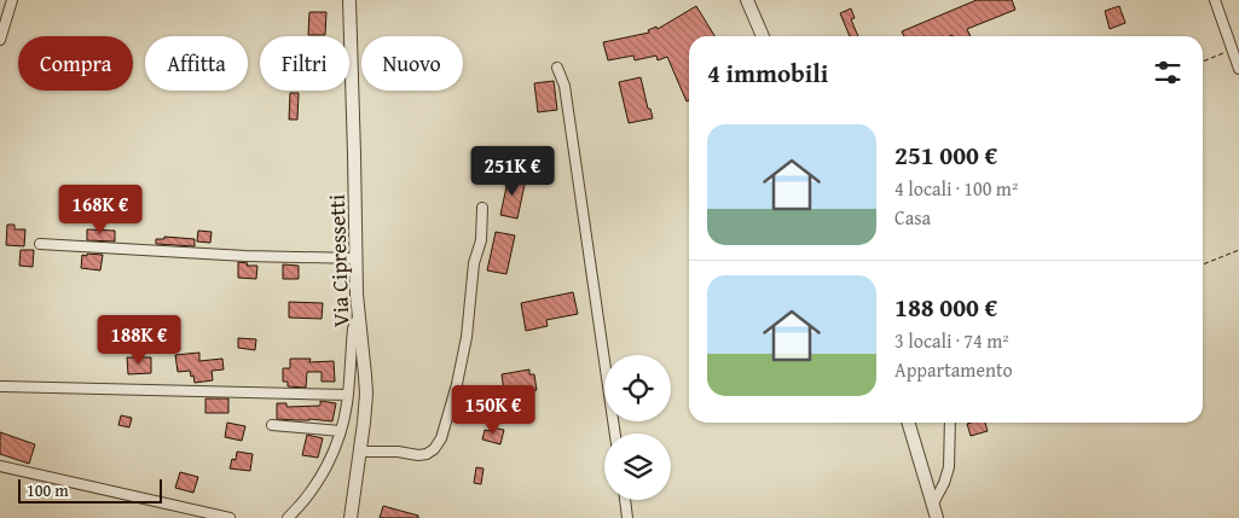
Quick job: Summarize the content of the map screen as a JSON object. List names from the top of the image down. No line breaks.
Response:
{"streets":{"street":["Via Cipressetti"]},"scale_bar":"100 m","page":{"chip":["Compra","Affitta","Filtri","Nuovo"],"heading":"4 immobili","list":[{"name":"251 000 €","note":"4 locali · 100 m² · Casa"},{"name":"188 000 €","note":"3 locali · 74 m² · Appartamento"}],"price":["251K €","168K €","188K €","150K €"],"scale":"100 m"}}
